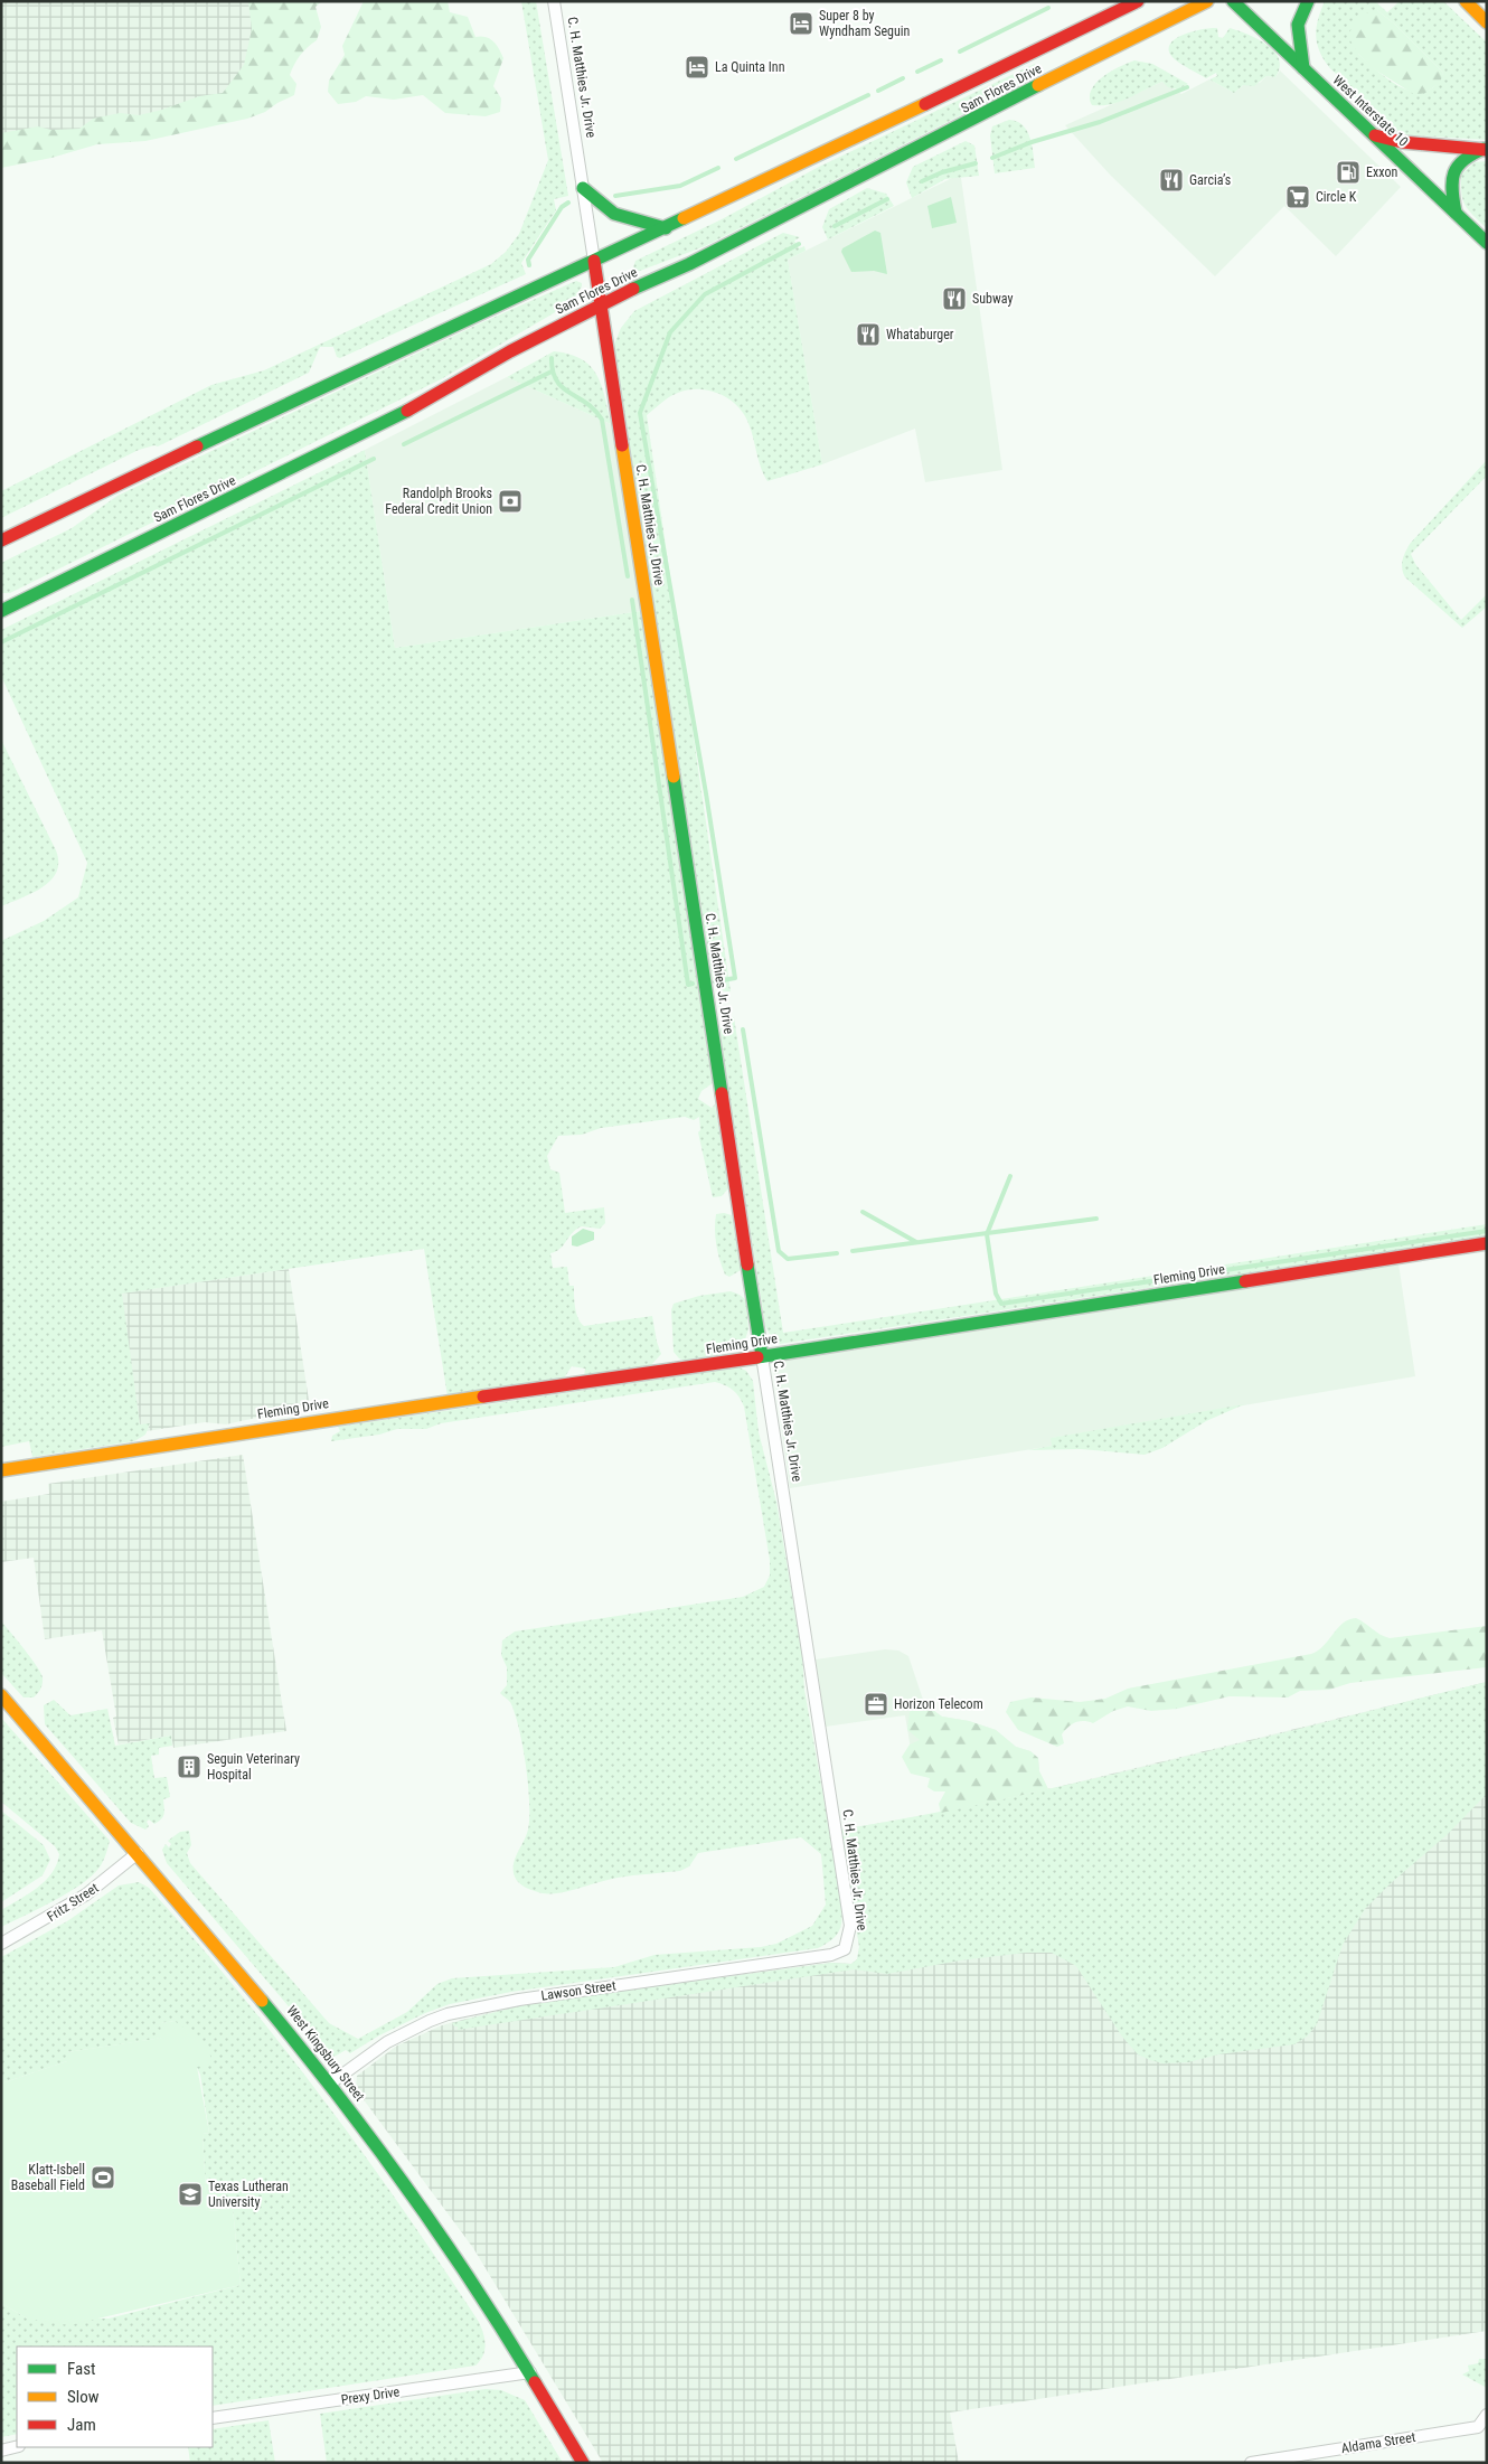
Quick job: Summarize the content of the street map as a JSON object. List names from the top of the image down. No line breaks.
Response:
{"streets":{"main road":["C. H. Matthies Jr. Drive","Sam Flores Drive","West Interstate 10","Fleming Drive","West Kingsbury Street"],"street":["Fritz Street","Lawson Street","Prexy Drive","Aldama Street"]},"crossings":[["C. H. Matthies Jr. Drive","Sam Flores Drive"],["C. H. Matthies Jr. Drive","Fleming Drive"],["C. H. Matthies Jr. Drive","Lawson Street"],["Fritz Street","West Kingsbury Street"],["Lawson Street","West Kingsbury Street"],["West Kingsbury Street","Prexy Drive"]],"places":{"hotel":["Super 8 by Wyndham Seguin","La Quinta Inn"],"fuel station":["Exxon"],"restaurant":["Garcia’s","Subway","Whataburger"],"supermarket":["Circle K"],"bank":["Randolph Brooks Federal Credit Union"],"office":["Horizon Telecom"],"building":["Seguin Veterinary Hospital"],"sports":["Klatt-Isbell Baseball Field"],"school or university":["Texas Lutheran University"]},"legend":["Fast","Slow","Jam"]}
